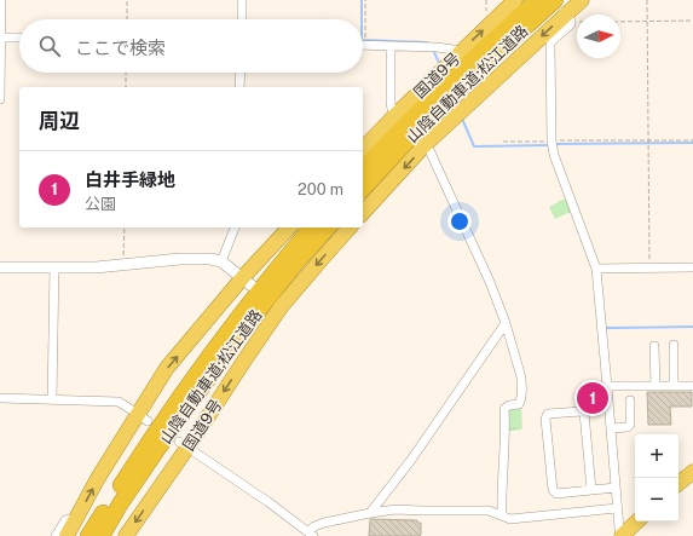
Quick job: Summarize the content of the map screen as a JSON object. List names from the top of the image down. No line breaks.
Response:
{"streets":{"highway":["国道9号","山陰自動車道;松江道路"]},"north":"right","page":{"search":"ここで検索","heading":"周辺","list":[{"mark":"1","name":"白井手緑地","note":"公園","value":"200 m"}],"pins":"1","map_buttons":["+","−"]}}
